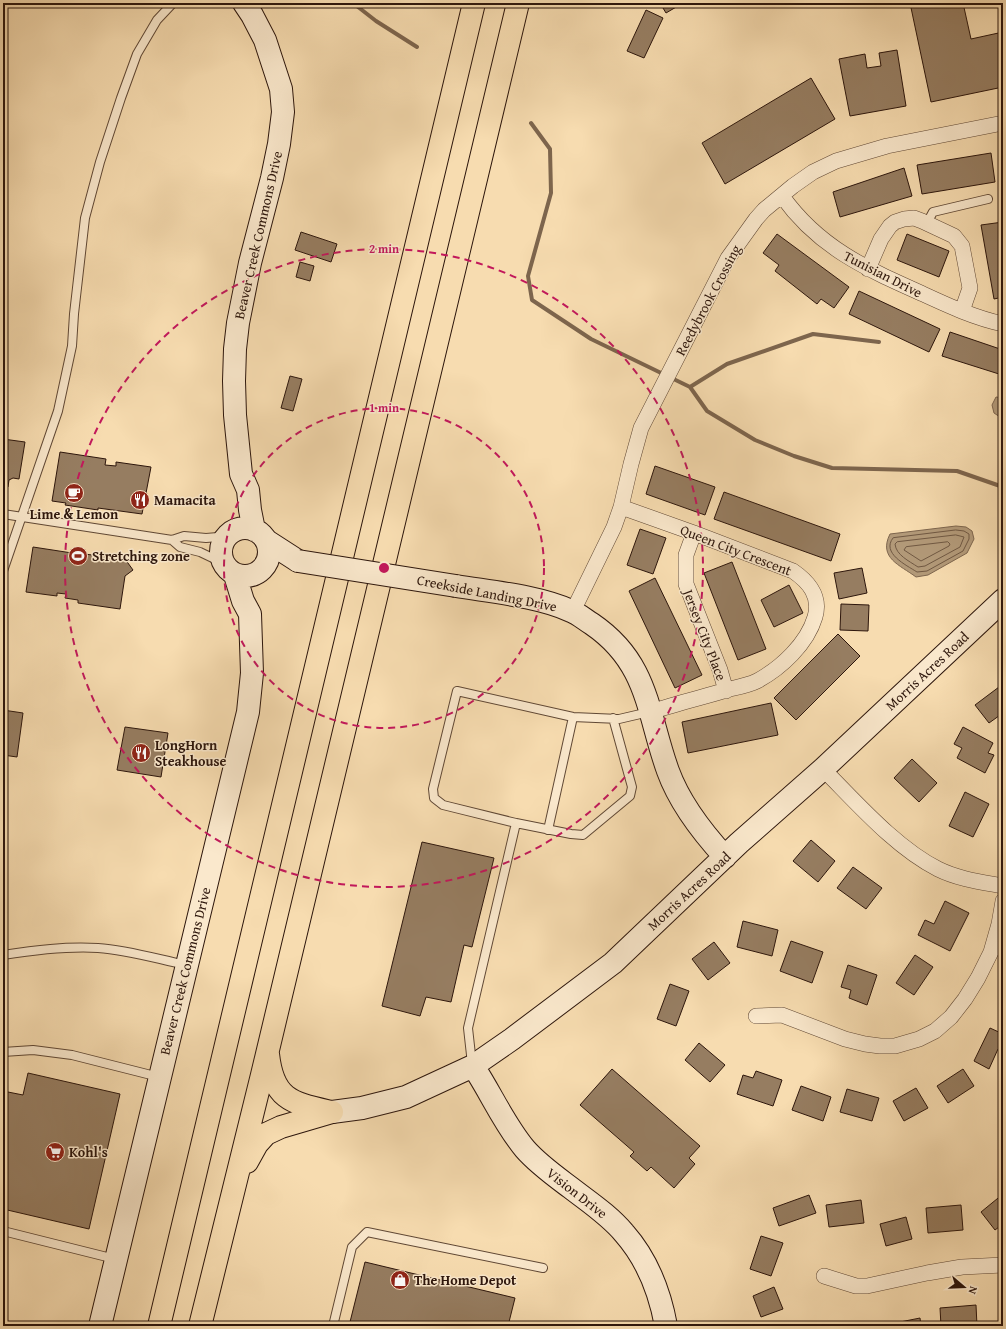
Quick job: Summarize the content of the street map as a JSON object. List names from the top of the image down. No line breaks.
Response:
{"streets":{"street":["Beaver Creek Commons Drive","Tunisian Drive","Reedybrook Crossing","Queen City Crescent","Creekside Landing Drive","Jersey City Place","Morris Acres Road","Vision Drive"]},"crossings":[["Beaver Creek Commons Drive","Creekside Landing Drive"],["Tunisian Drive","Reedybrook Crossing"],["Reedybrook Crossing","Queen City Crescent"],["Reedybrook Crossing","Creekside Landing Drive"],["Queen City Crescent","Creekside Landing Drive"],["Queen City Crescent","Jersey City Place"],["Creekside Landing Drive","Morris Acres Road"],["Morris Acres Road","Vision Drive"]],"places":{"cafe":["Lime & Lemon"],"restaurant":["Mamacita","LongHorn Steakhouse"],"sports":["Stretching zone"],"supermarket":["Kohl's"],"shop":["The Home Depot"]},"north":"right","rings":["2 min","1 min"]}
